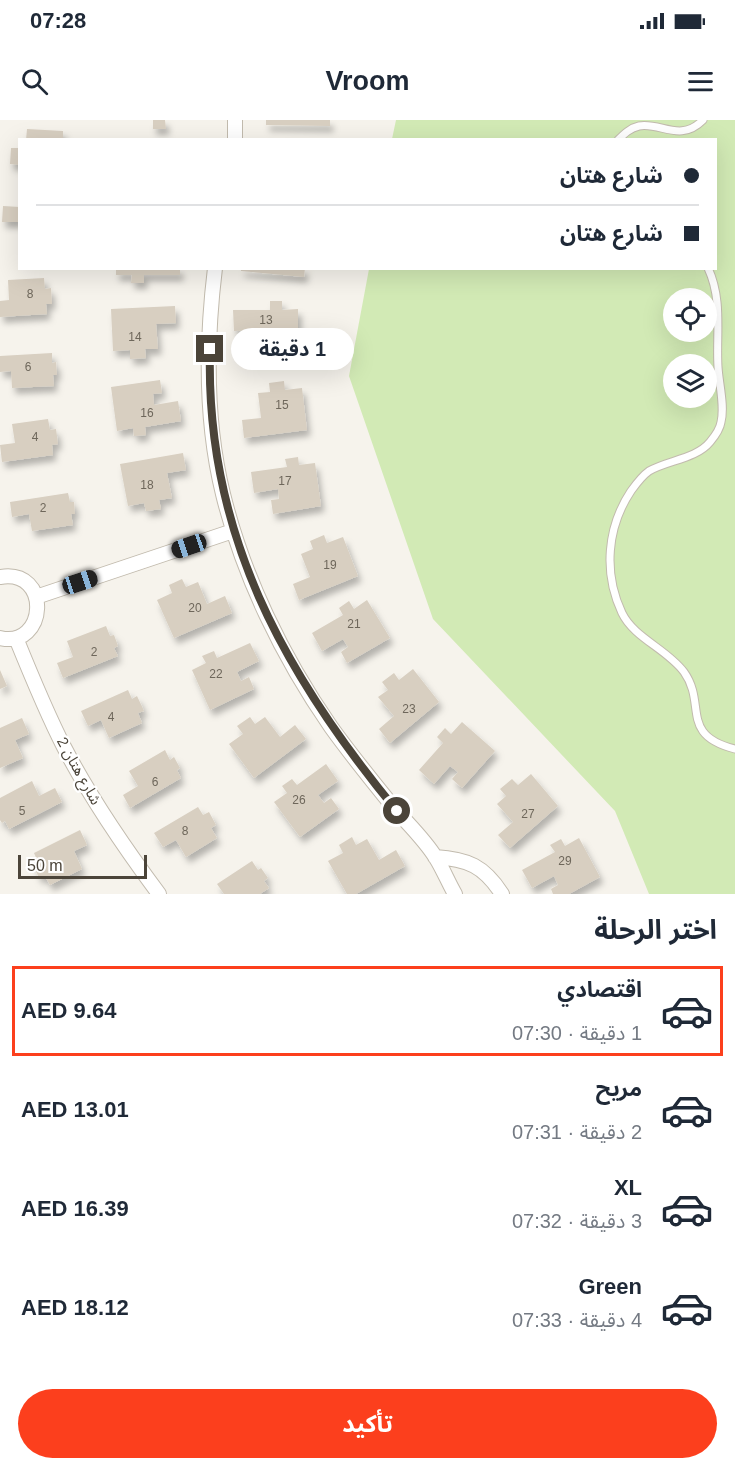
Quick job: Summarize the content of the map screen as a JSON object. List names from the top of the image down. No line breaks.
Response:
{"streets":{"street":["شارع هتان 2"]},"house_numbers":["8","13","14","6","15","16","4","17","18","2","19","20","21","2","22","23","4","6","26","5","27","8","29"],"scale_bar":"50 m","page":{"status":"07:28","header":"Vroom","banner":["شارع هتان","شارع هتان"],"bubble":"1 دقيقة","scale":"50 m","heading":"اختر الرحلة","list":[{"name":"اقتصادي","note":"1 دقيقة · 07:30","value":"AED 9.64"},{"name":"مريح","note":"2 دقيقة · 07:31","value":"AED 13.01"},{"name":"XL","note":"3 دقيقة · 07:32","value":"AED 16.39"},{"name":"Green","note":"4 دقيقة · 07:33","value":"AED 18.12"}],"buttons":"تأكيد"}}
